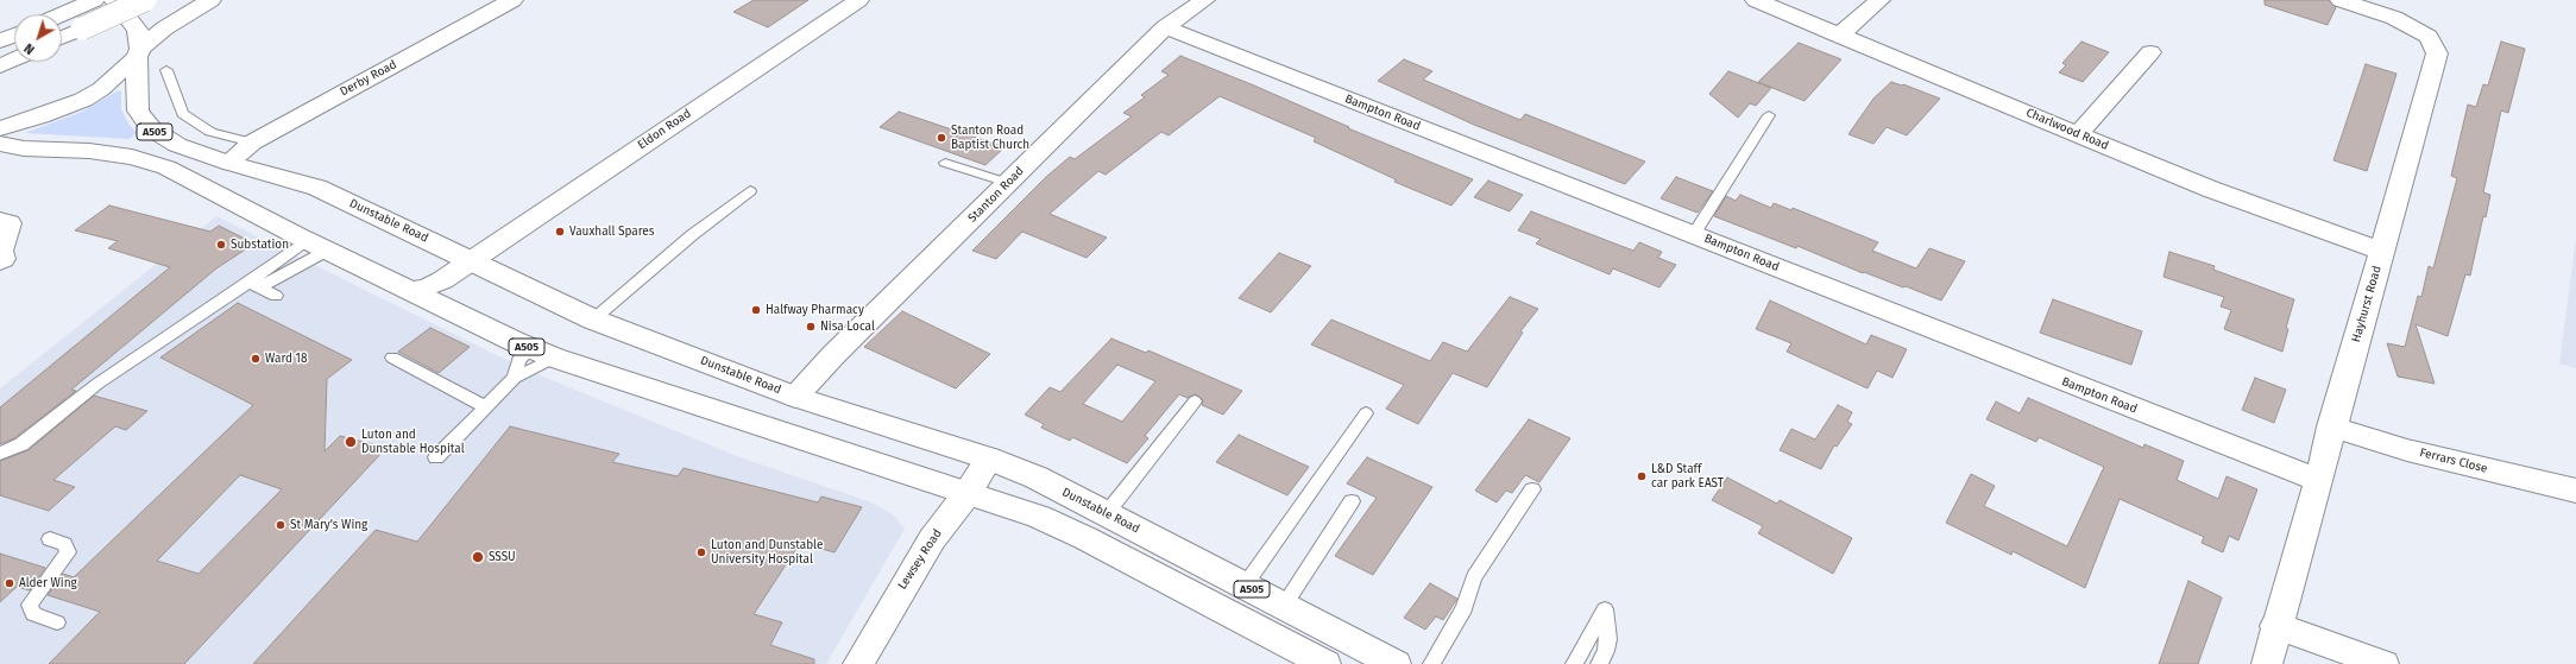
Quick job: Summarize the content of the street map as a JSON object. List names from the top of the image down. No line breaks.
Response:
{"streets":{"main road":["Derby Road","Bampton Road","Eldon Road","Charlwood Road","A505","Stanton Road","Dunstable Road","Hayhurst Road","Ferrars Close","Lewsey Road"]},"crossings":[["Derby Road","Dunstable Road"],["Bampton Road","Stanton Road"],["Bampton Road","Hayhurst Road"],["Eldon Road","A505"],["Eldon Road","Dunstable Road"],["Charlwood Road","Hayhurst Road"],["A505","Lewsey Road"],["Stanton Road","Dunstable Road"],["Dunstable Road","Lewsey Road"],["Hayhurst Road","Ferrars Close"]],"places":["Stanton Road Baptist Church","Vauxhall Spares","Substation","Halfway Pharmacy","Nisa Local","Ward 18","Luton and Dunstable Hospital","L&D Staff car park EAST","St Mary's Wing","Luton and Dunstable University Hospital","SSSU","Alder Wing"],"north":"bottom left"}
